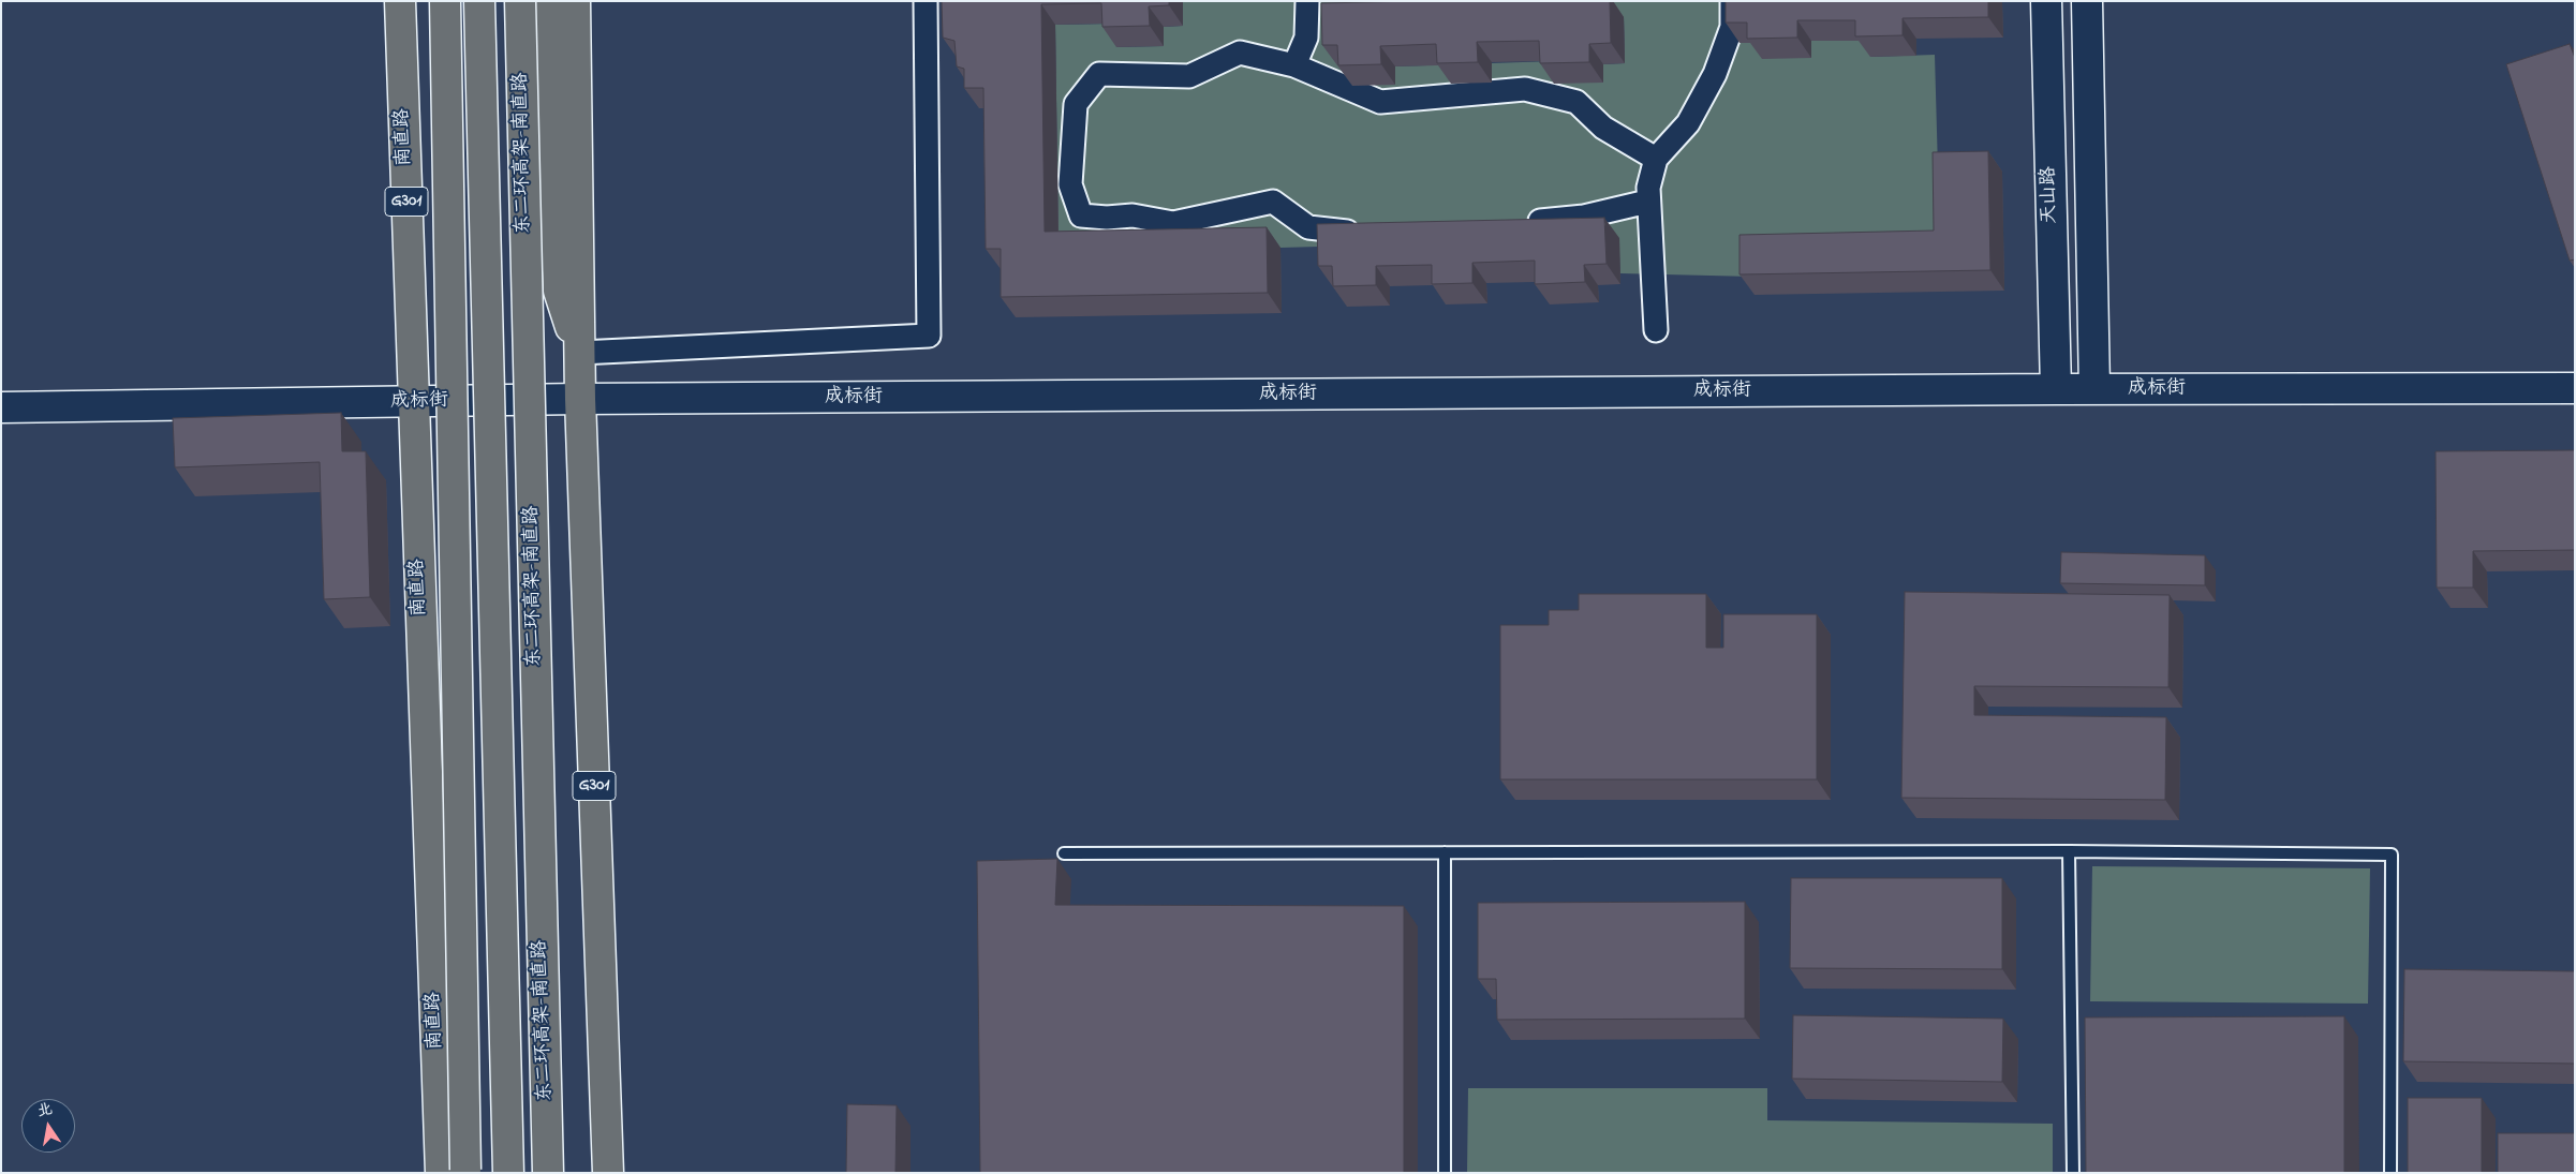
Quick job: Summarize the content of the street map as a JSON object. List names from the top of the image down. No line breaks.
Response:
{"streets":{"highway":["南直路","东二环高架-南直路","G301"],"street":["天山路","成标街"]},"crossings":[["南直路","成标街"],["天山路","成标街"],["G301","成标街"]],"north":"top"}
